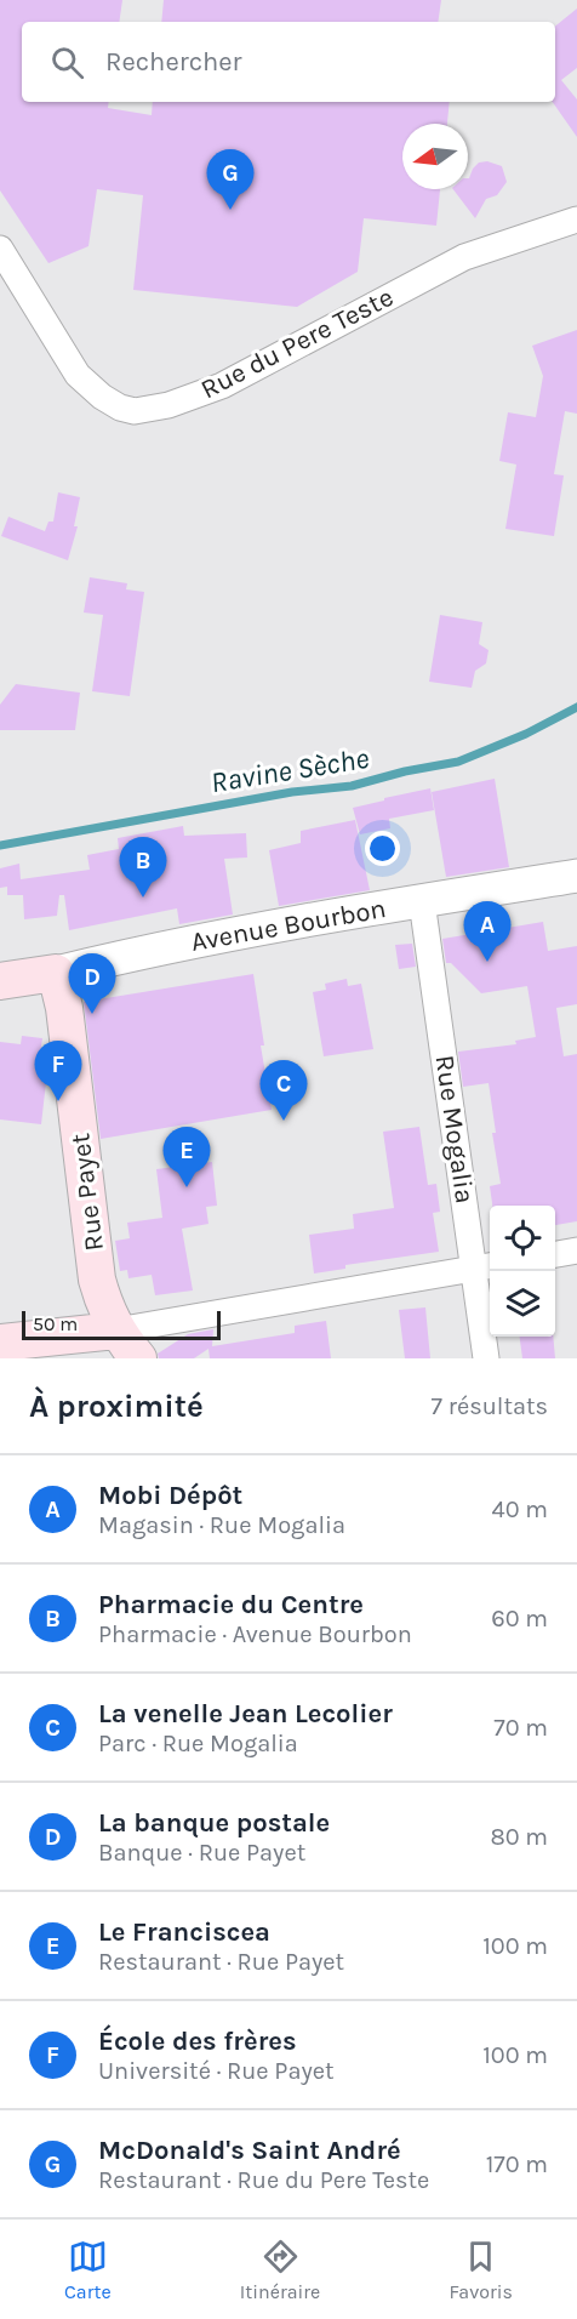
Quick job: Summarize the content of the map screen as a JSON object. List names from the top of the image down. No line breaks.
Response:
{"streets":{"main road":["Avenue Bourbon","Rue Payet"],"street":["Rue du Pere Teste","Rue Mogalia"]},"crossings":[["Avenue Bourbon","Rue Mogalia"],["Avenue Bourbon","Rue Payet"]],"water":["Ravine Sèche"],"scale_bar":"50 m","north":"left","page":{"search":"Rechercher","pins":["G","B","A","D","F","C","E"],"scale":"50 m","heading":["À proximité","7 résultats"],"list":[{"mark":"A","name":"Mobi Dépôt","note":"Magasin · Rue Mogalia","value":"40 m"},{"mark":"B","name":"Pharmacie du Centre","note":"Pharmacie · Avenue Bourbon","value":"60 m"},{"mark":"C","name":"La venelle Jean Lecolier","note":"Parc · Rue Mogalia","value":"70 m"},{"mark":"D","name":"La banque postale","note":"Banque · Rue Payet","value":"80 m"},{"mark":"E","name":"Le Franciscea","note":"Restaurant · Rue Payet","value":"100 m"},{"mark":"F","name":"École des frères","note":"Université · Rue Payet","value":"100 m"},{"mark":"G","name":"McDonald's Saint André","note":"Restaurant · Rue du Pere Teste","value":"170 m"}],"nav":["Carte","Itinéraire","Favoris"]}}
